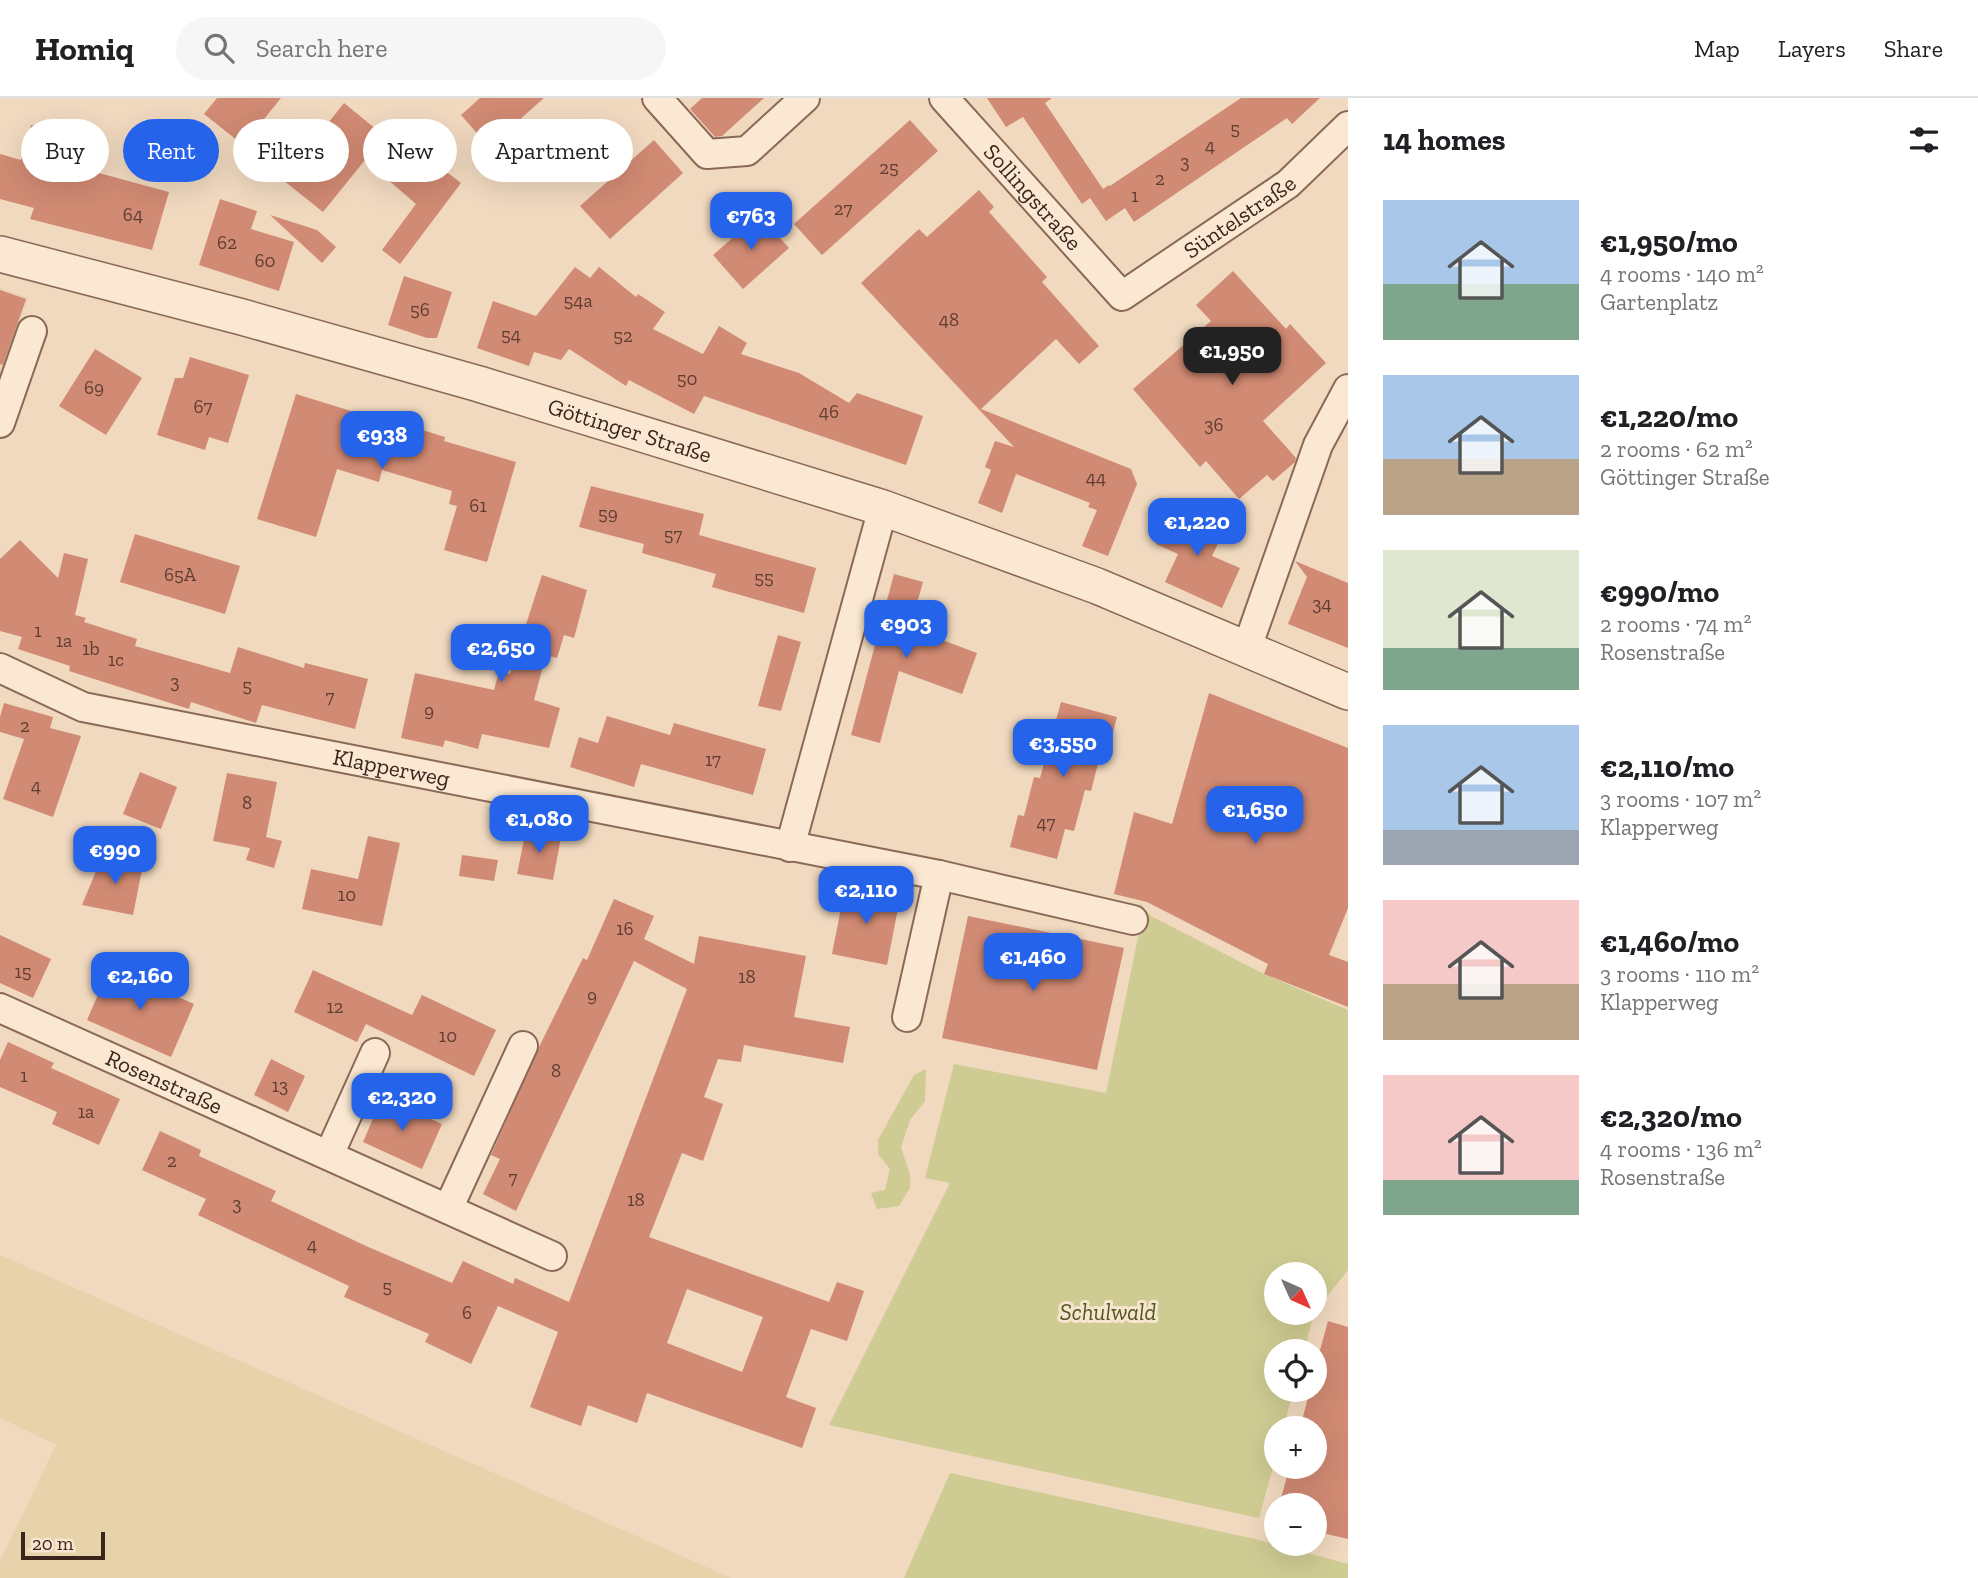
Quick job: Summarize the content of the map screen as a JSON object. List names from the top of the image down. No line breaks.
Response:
{"streets":{"street":["Sollingstraße","Süntelstraße","Göttinger Straße","Klapperweg","Rosenstraße"]},"crossings":[["Sollingstraße","Süntelstraße"]],"parks":["Schulwald"],"house_numbers":["5","4","3","25","2","1","27","64","62","60","54a","56","48","54","52","50","69","67","46","36","44","61","59","57","65A","55","34","1","1a","1b","1c","3","5","7","9","2","17","4","8","47","10","16","15","18","9","12","10","8","1","13","1a","2","7","18","3","4","5","6"],"scale_bar":"20 m","north":"bottom right","page":{"header":"Homiq","search":"Search here","nav":["Map","Layers","Share"],"heading":"14 homes","chip":["Buy","Rent","Filters","New","Apartment"],"list":[{"name":"€1,950/mo","note":"4 rooms · 140 m² · Gartenplatz"},{"name":"€1,220/mo","note":"2 rooms · 62 m² · Göttinger Straße"},{"name":"€990/mo","note":"2 rooms · 74 m² · Rosenstraße"},{"name":"€2,110/mo","note":"3 rooms · 107 m² · Klapperweg"},{"name":"€1,460/mo","note":"3 rooms · 110 m² · Klapperweg"},{"name":"€2,320/mo","note":"4 rooms · 136 m² · Rosenstraße"}],"price":["€763","€1,950","€938","€1,220","€903","€2,650","€3,550","€1,650","€1,080","€990","€2,110","€1,460","€2,160","€2,320"],"map_buttons":["+","−"],"scale":"20 m"}}
